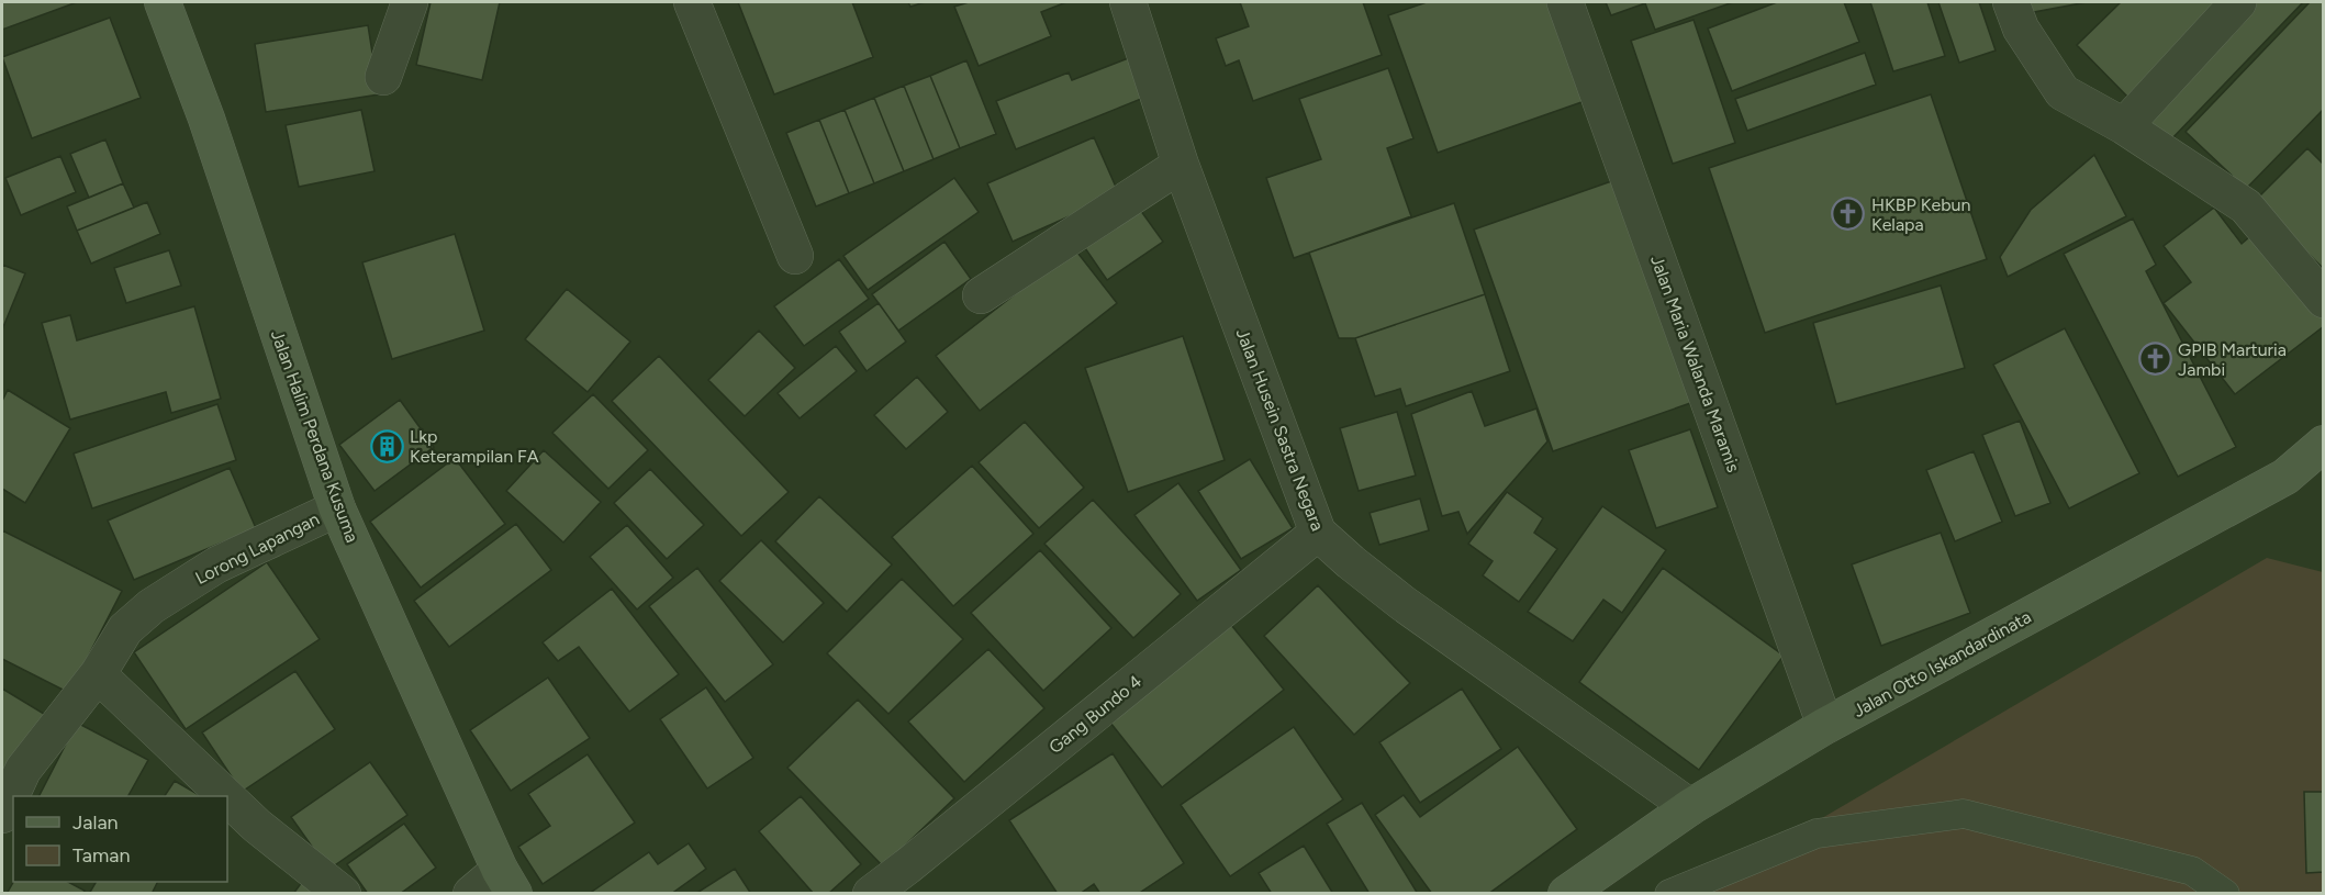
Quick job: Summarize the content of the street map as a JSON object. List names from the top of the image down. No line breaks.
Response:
{"streets":{"main road":["Jalan Halim Perdana Kusuma","Jalan Otto Iskandardinata"],"street":["Jalan Maria Walanda Maramis","Jalan Husein Sastra Negara","Lorong Lapangan","Gang Bundo 4"]},"crossings":[["Jalan Maria Walanda Maramis","Jalan Otto Iskandardinata"],["Jalan Husein Sastra Negara","Jalan Otto Iskandardinata"],["Jalan Husein Sastra Negara","Gang Bundo 4"],["Jalan Halim Perdana Kusuma","Lorong Lapangan"]],"places":{"church":["HKBP Kebun Kelapa","GPIB Marturia Jambi"],"building":["Lkp Keterampilan FA"]},"legend":["Jalan","Taman"]}
